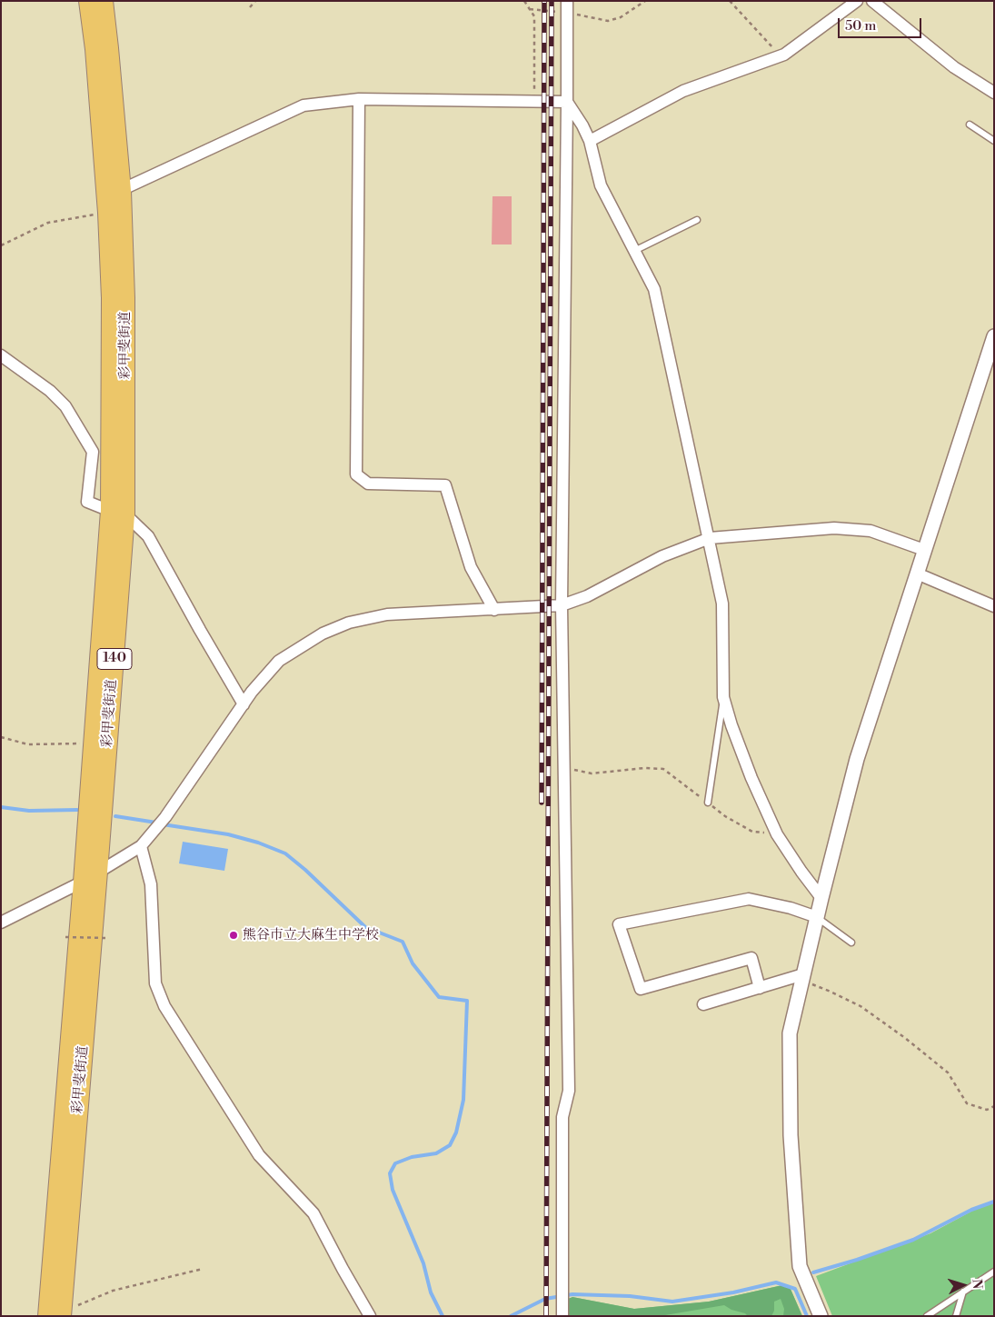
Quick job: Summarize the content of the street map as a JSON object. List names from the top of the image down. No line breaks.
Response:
{"streets":{"highway":["彩甲斐街道","140"]},"places":["熊谷市立大麻生中学校"],"scale_bar":"50 m","north":"right"}
